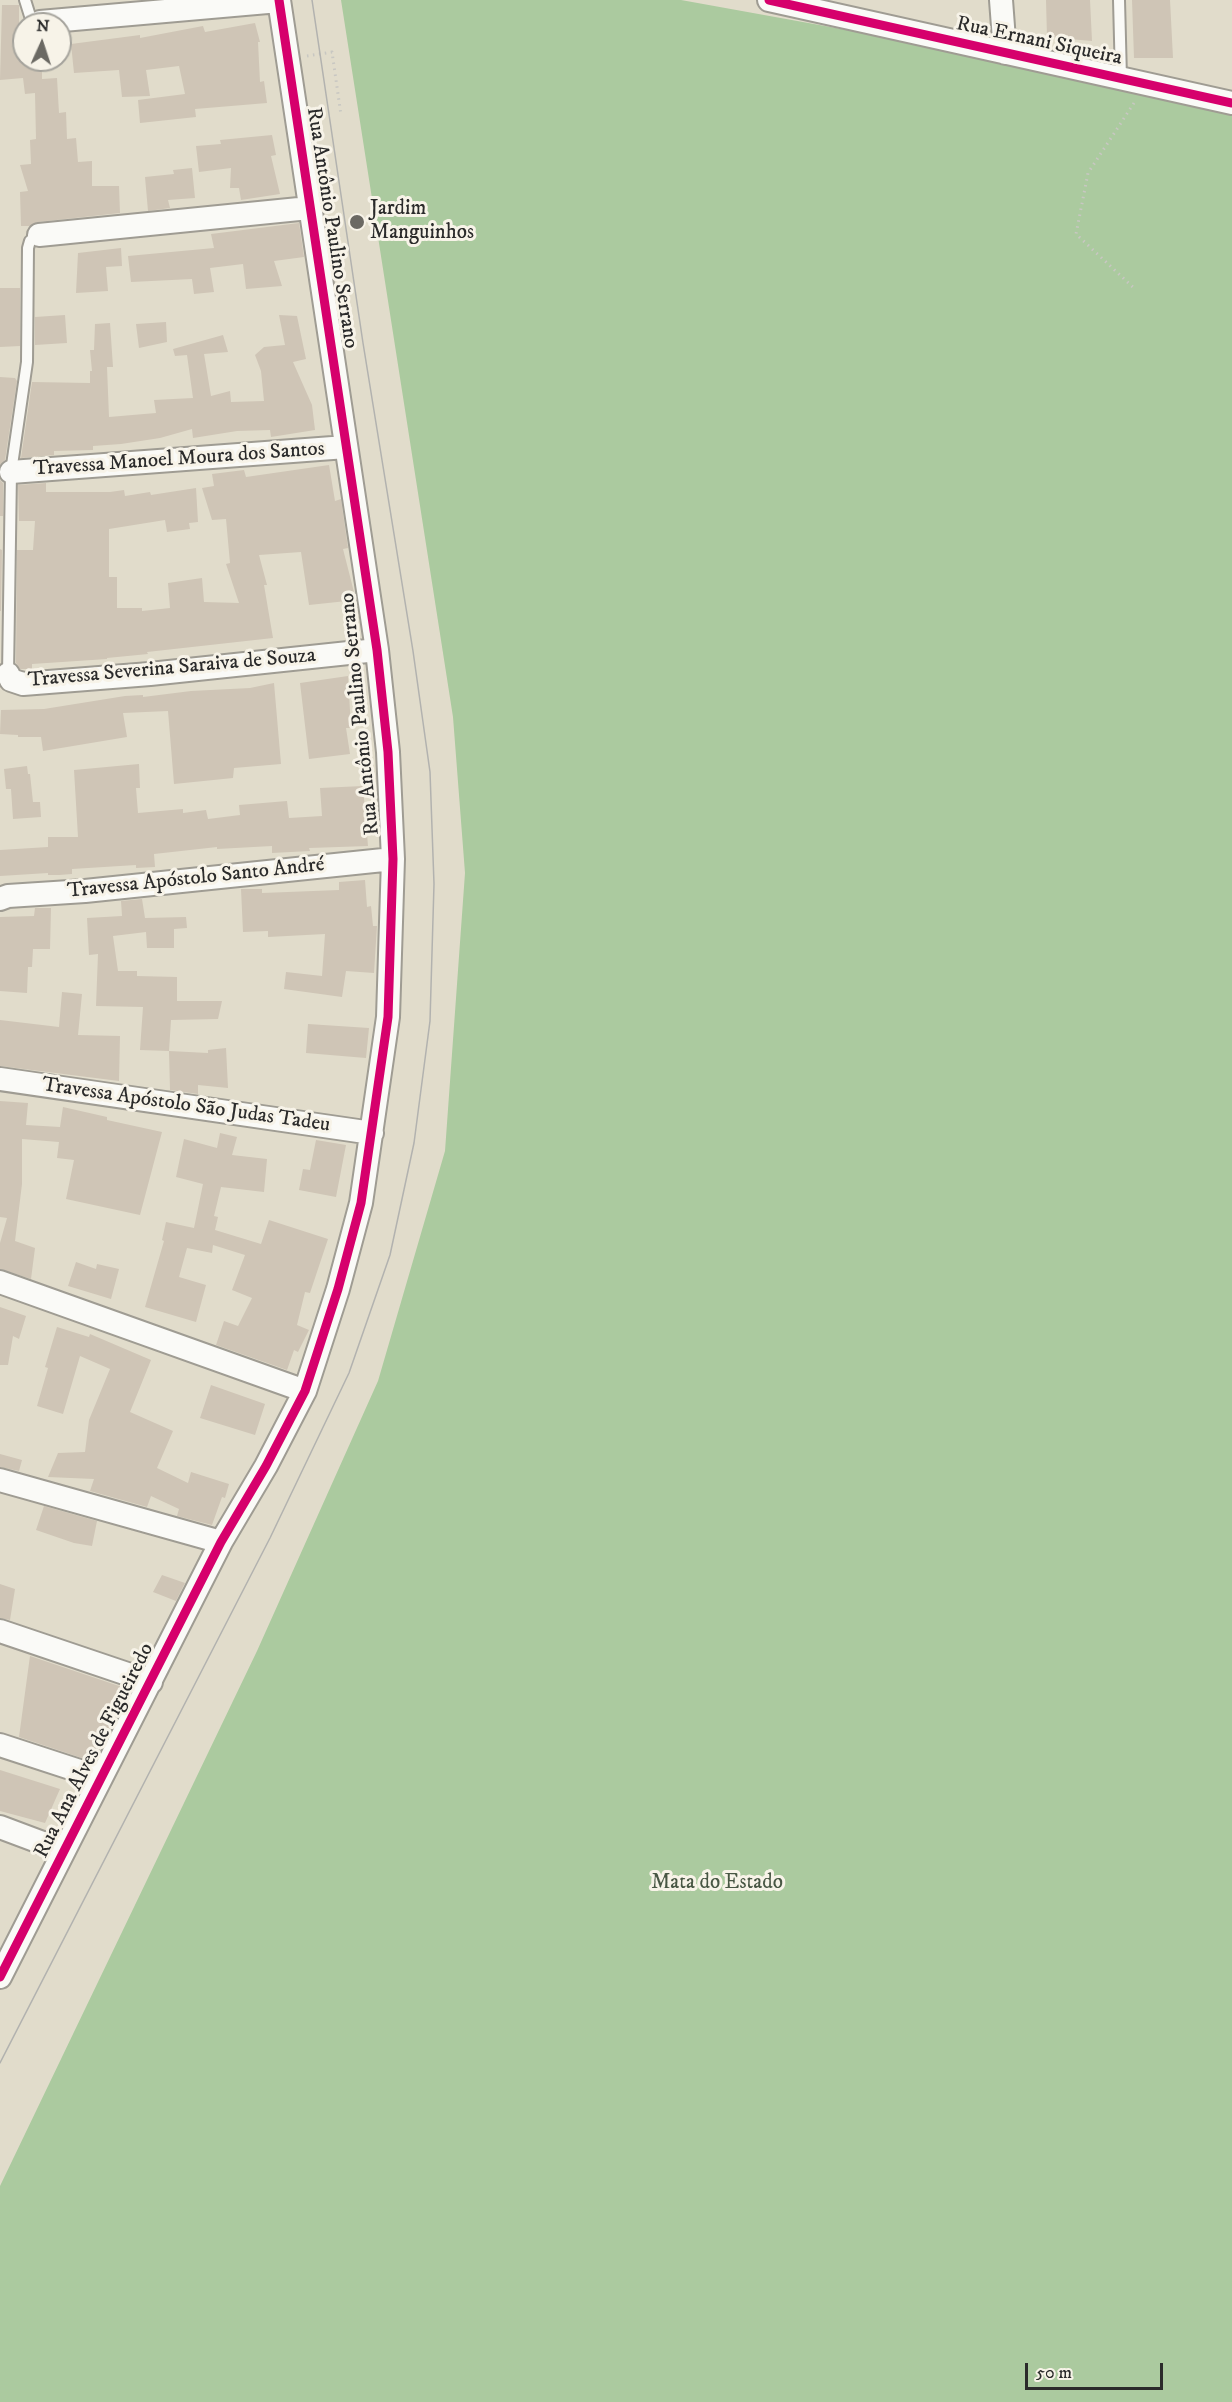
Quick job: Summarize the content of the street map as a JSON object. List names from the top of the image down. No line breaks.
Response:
{"streets":{"street":["Rua Ernani Siqueira","Rua Antônio Paulino Serrano","Travessa Manoel Moura dos Santos","Travessa Severina Saraiva de Souza","Travessa Apóstolo Santo André","Travessa Apóstolo São Judas Tadeu","Rua Ana Alves de Figueiredo"]},"crossings":[["Rua Antônio Paulino Serrano","Travessa Manoel Moura dos Santos"],["Rua Antônio Paulino Serrano","Travessa Severina Saraiva de Souza"],["Rua Antônio Paulino Serrano","Travessa Apóstolo Santo André"],["Rua Antônio Paulino Serrano","Travessa Apóstolo São Judas Tadeu"],["Rua Antônio Paulino Serrano","Rua Ana Alves de Figueiredo"]],"parks":["Mata do Estado"],"places":["Jardim Manguinhos"],"scale_bar":"50 m","north":"top"}
